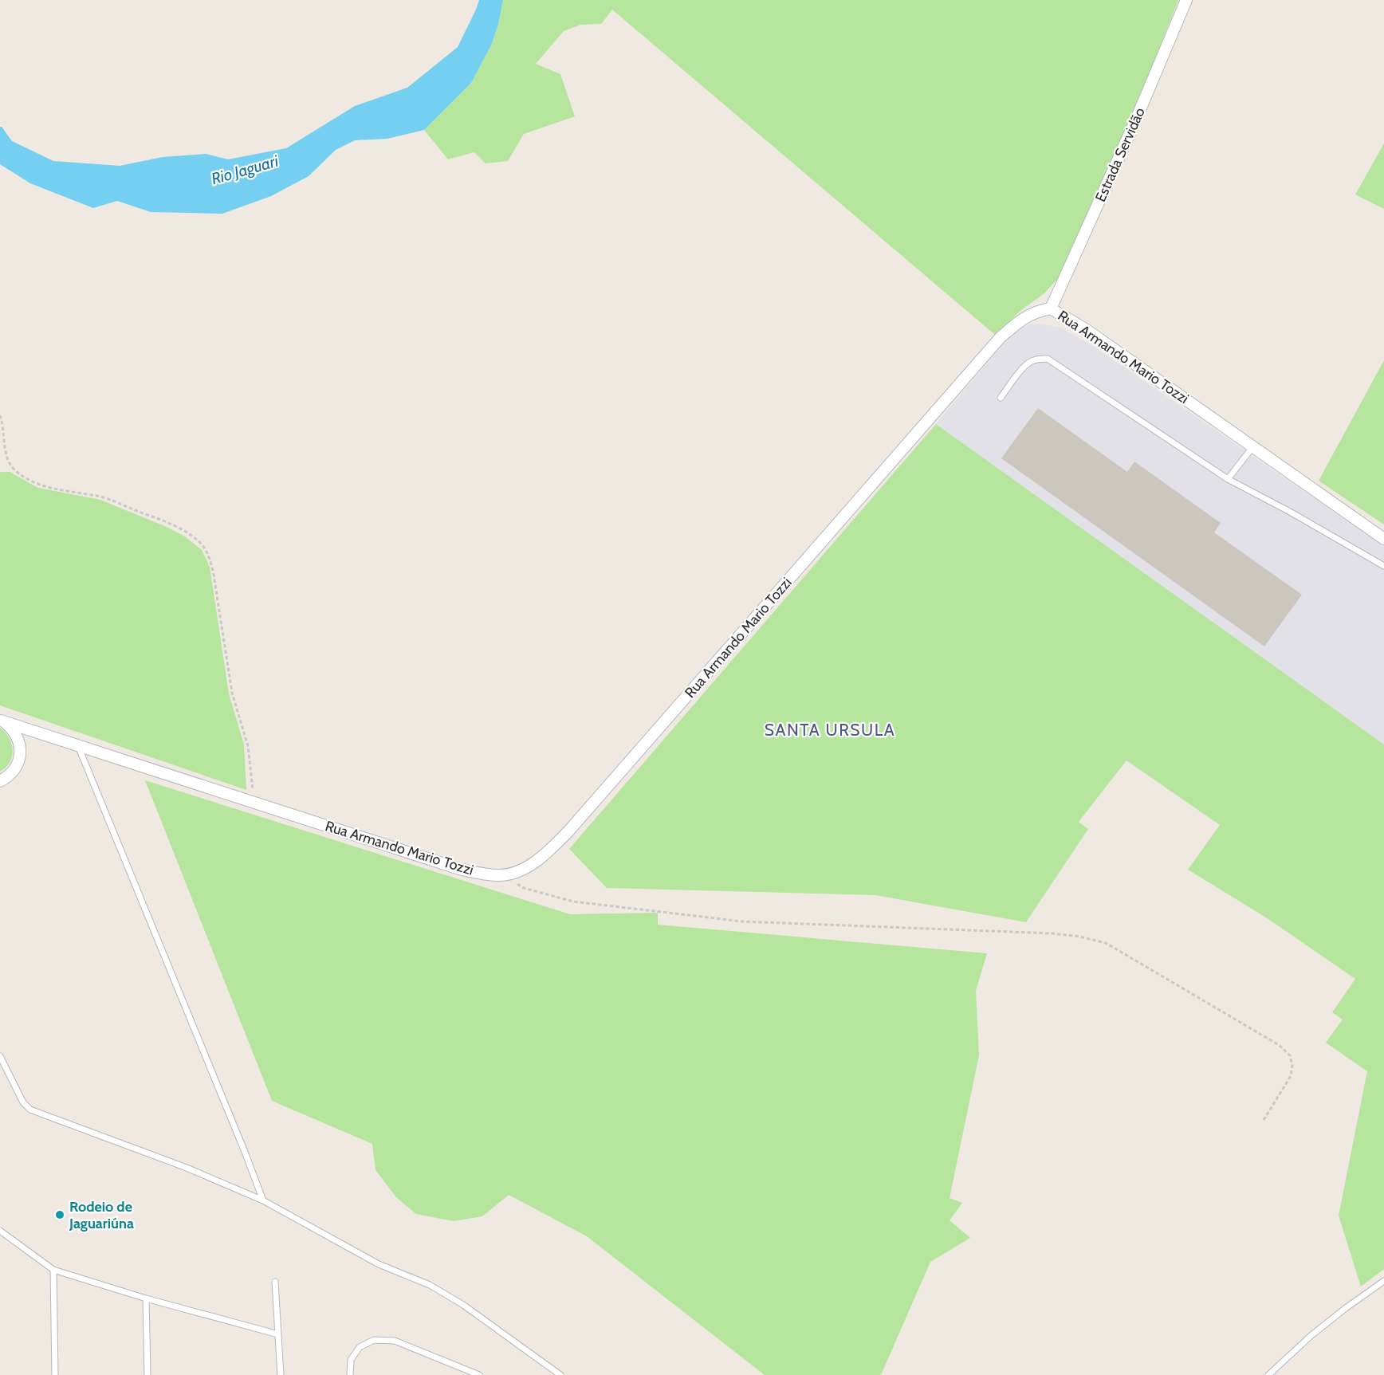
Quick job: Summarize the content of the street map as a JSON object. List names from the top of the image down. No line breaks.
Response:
{"streets":{"street":["Estrada Servidão","Rua Armando Mario Tozzi"]},"crossings":[["Estrada Servidão","Rua Armando Mario Tozzi"]],"districts":["SANTA URSULA"],"water":["Rio Jaguari"],"places":["Rodeio de Jaguariúna"]}
